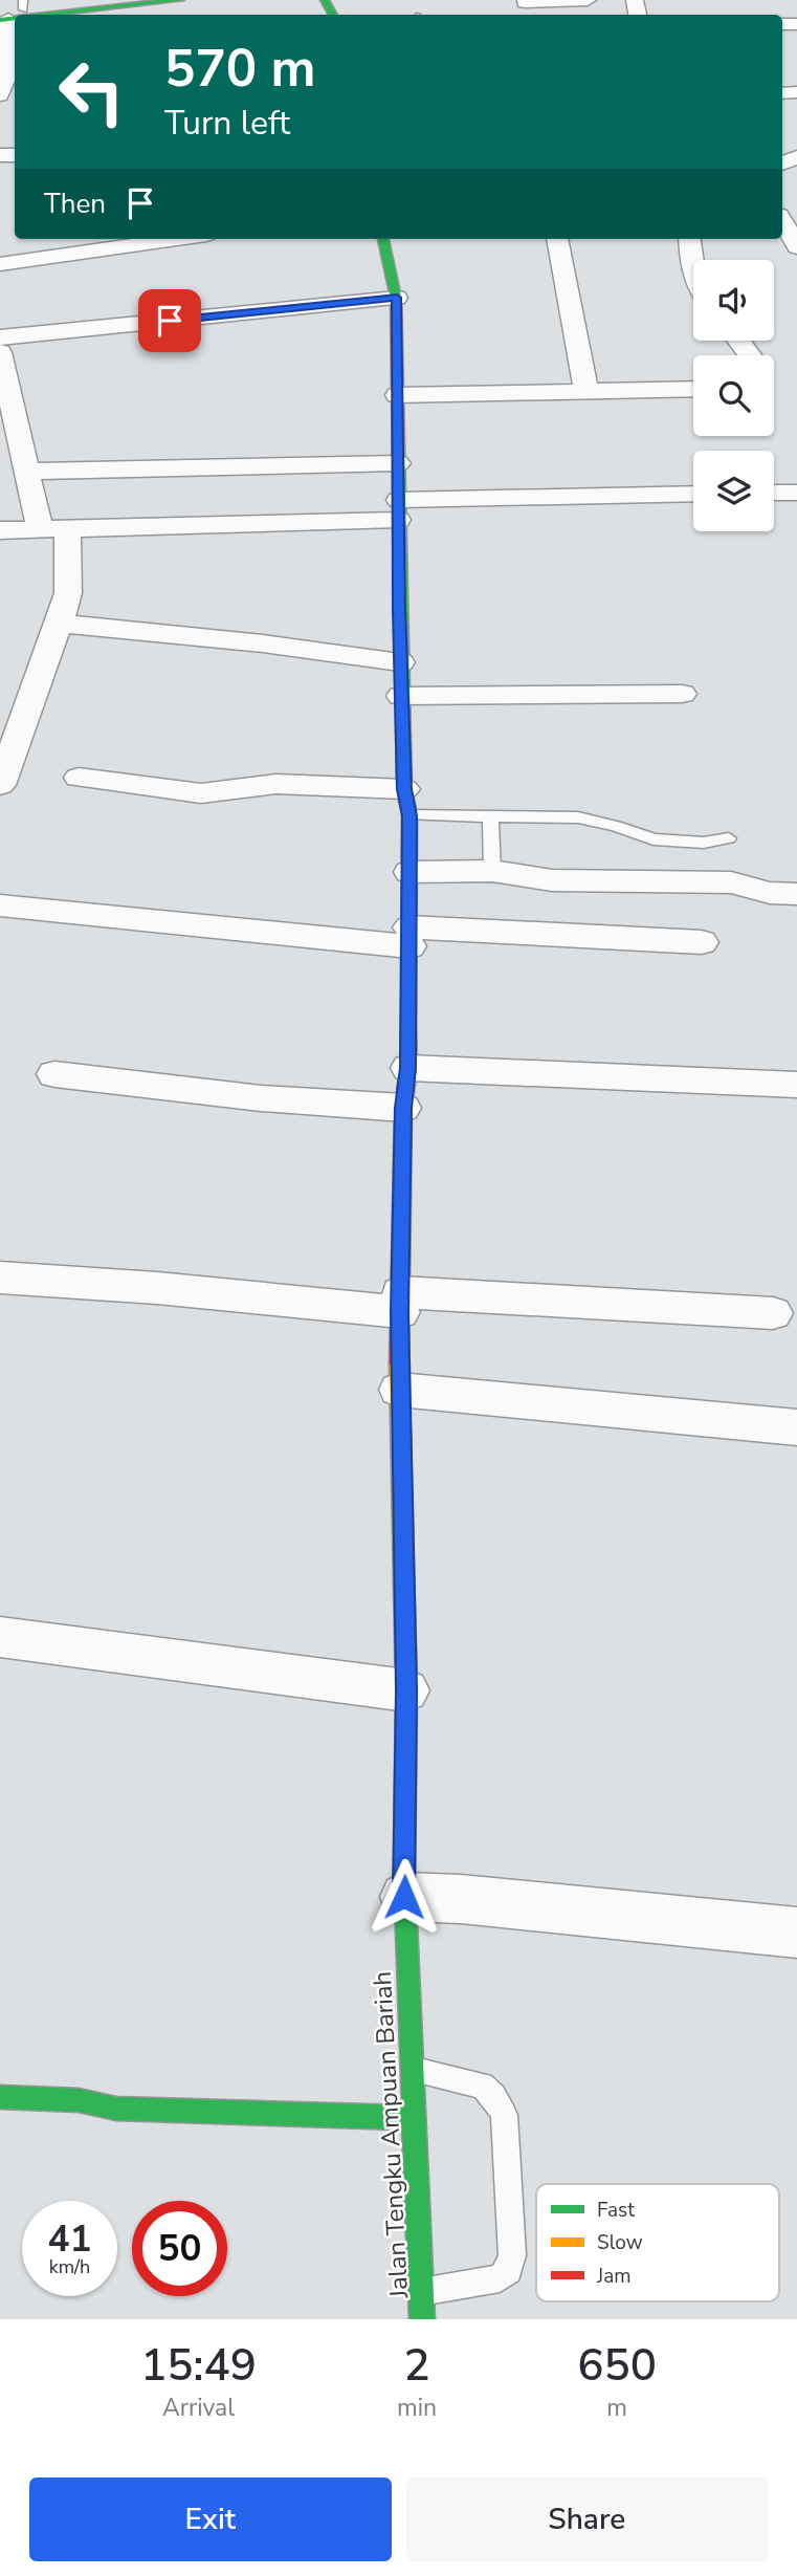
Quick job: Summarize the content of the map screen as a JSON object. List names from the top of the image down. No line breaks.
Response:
{"streets":{"main road":["Jalan Tengku Ampuan Bariah"]},"legend":["Fast","Slow","Jam"],"page":{"turn":["570 m","Turn left"],"then":"Then","speed":"41 km/h","limit":"50","eta":["15:49","Arrival","2","min","650","m"],"buttons":["Exit","Share"]}}
